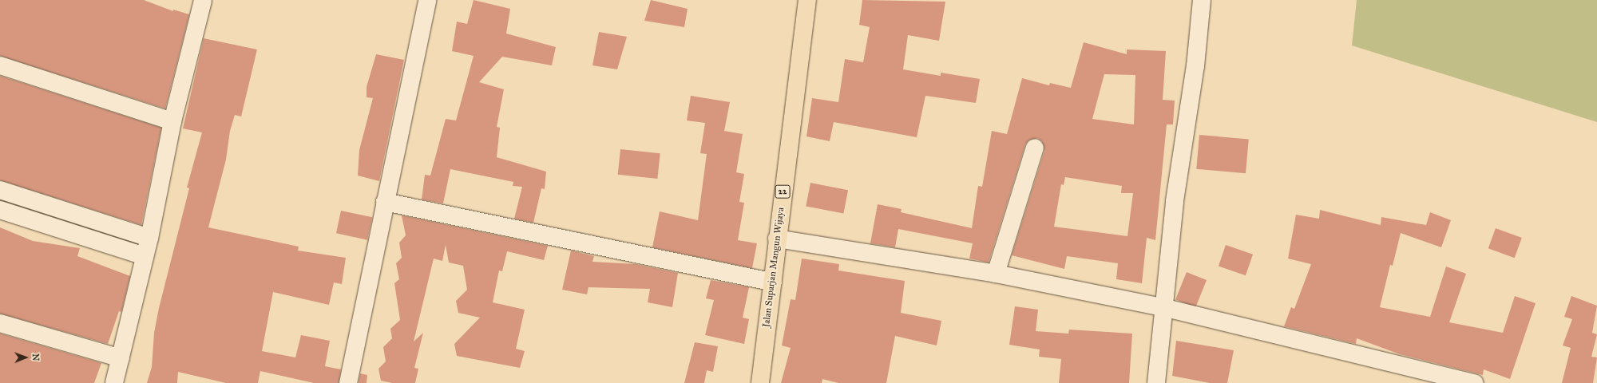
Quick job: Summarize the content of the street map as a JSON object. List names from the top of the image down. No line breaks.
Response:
{"streets":{"highway":["22","Jalan Suparjan Mangun Wijaya"]},"north":"right"}
